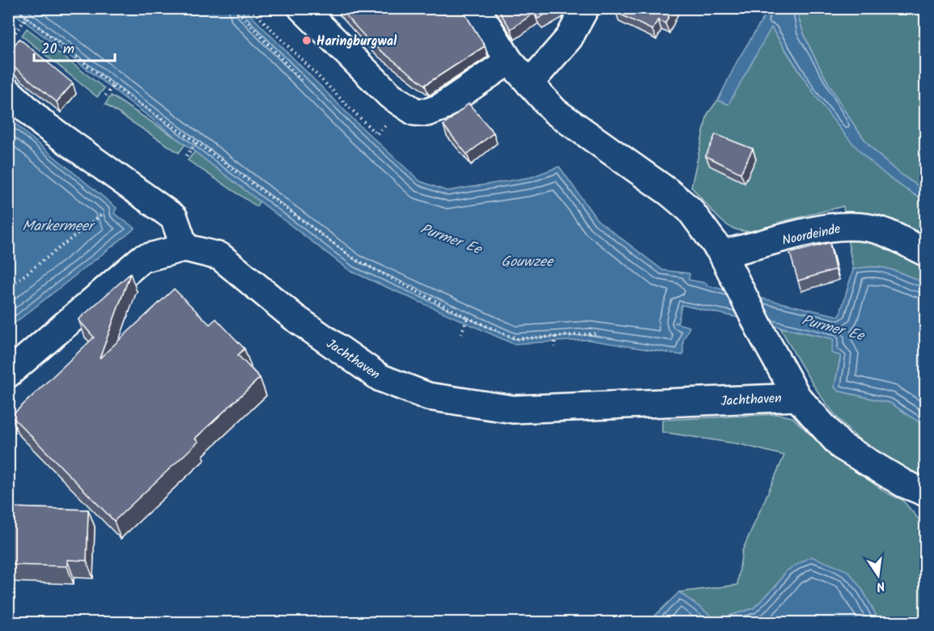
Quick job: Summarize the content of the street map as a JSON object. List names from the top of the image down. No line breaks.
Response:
{"streets":{"street":["Noordeinde","Jachthaven"]},"water":["Markermeer","Purmer Ee","Gouwzee"],"places":["Haringburgwal"],"scale_bar":"20 m","north":"bottom"}
